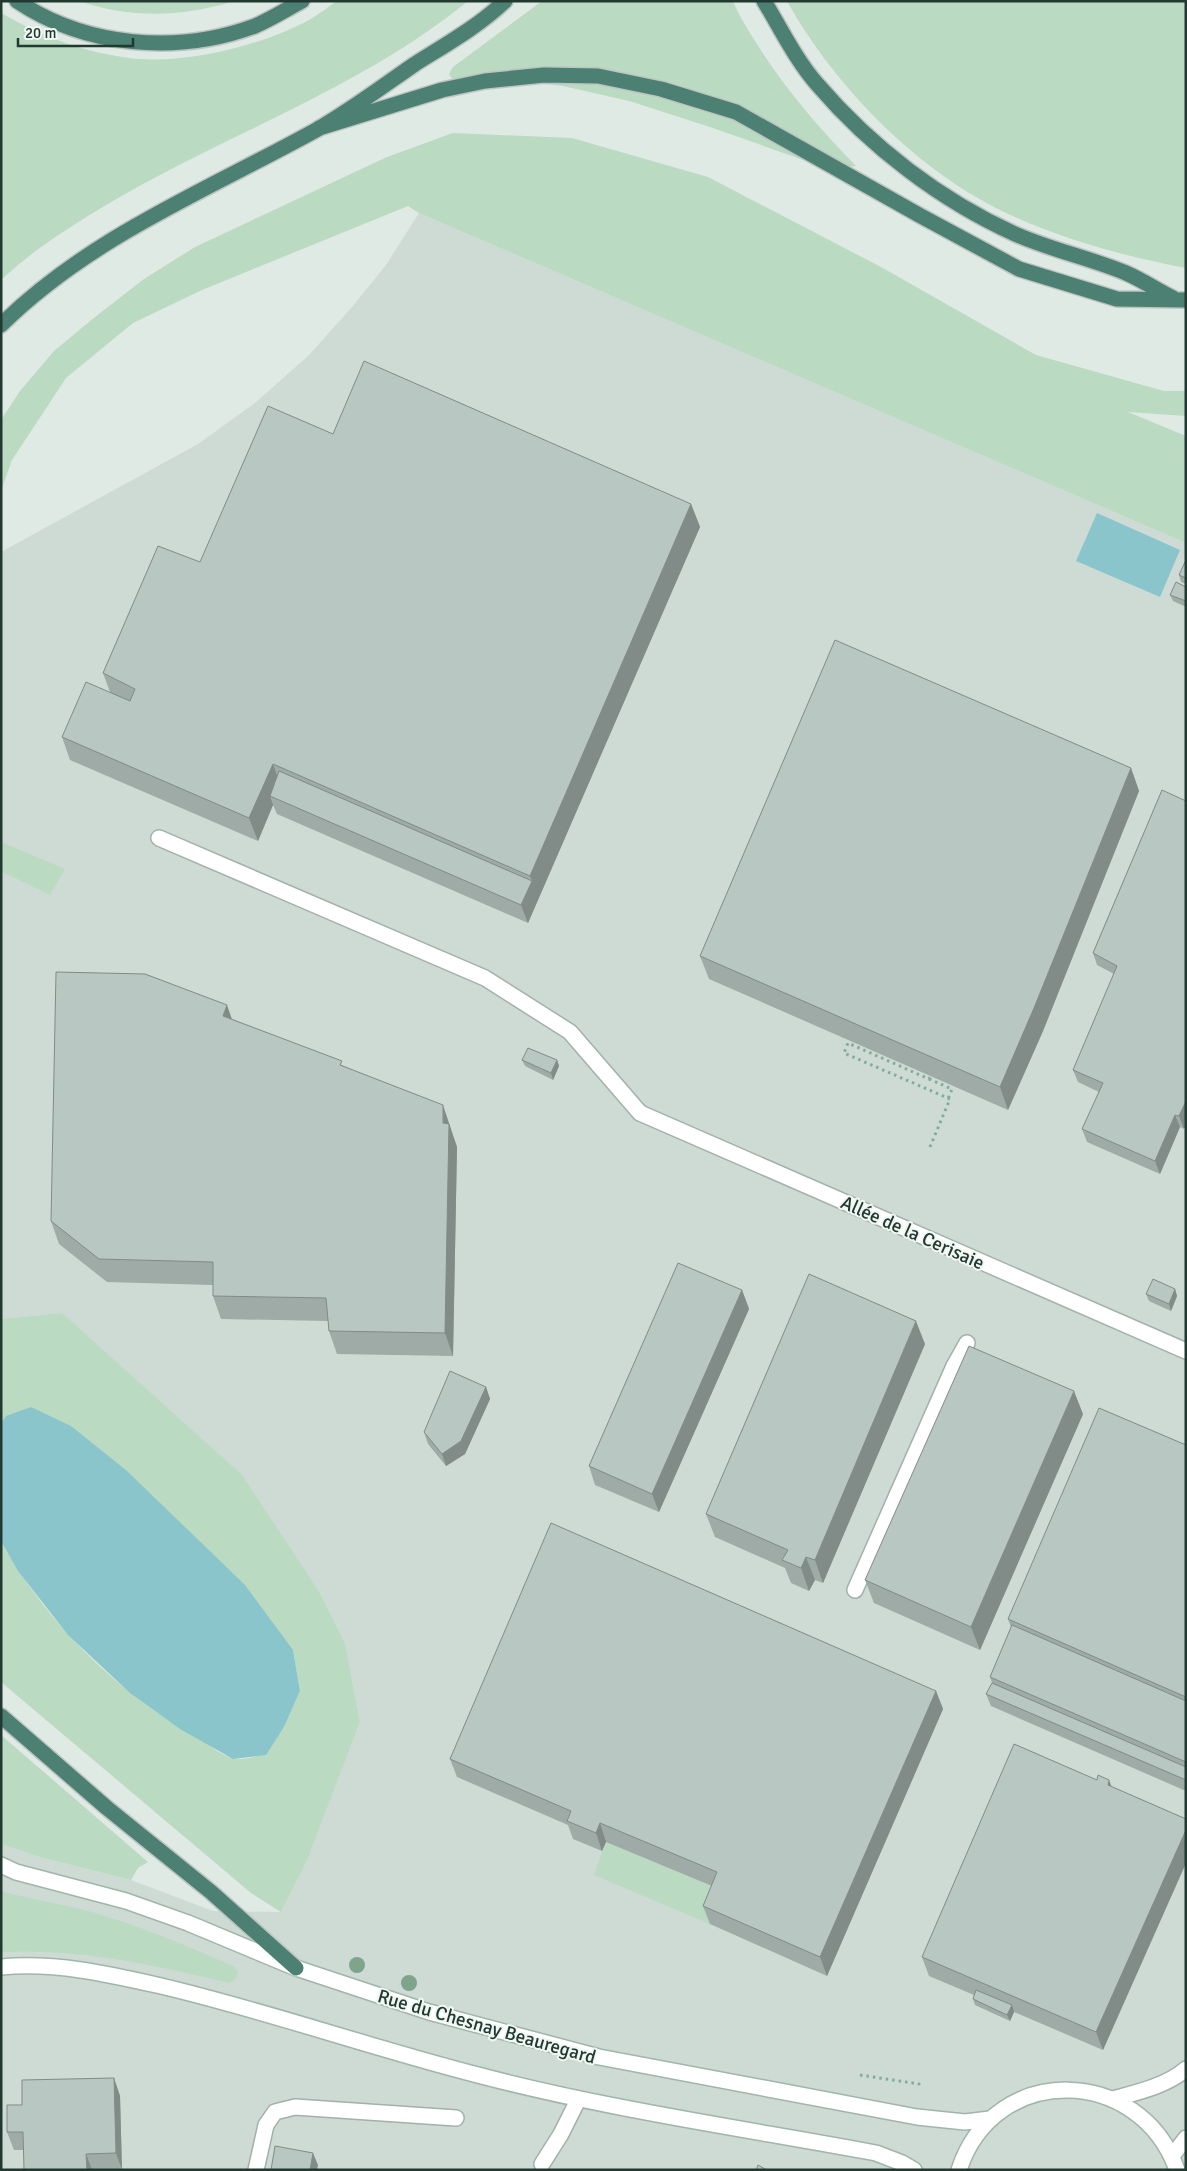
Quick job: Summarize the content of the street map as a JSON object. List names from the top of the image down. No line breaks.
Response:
{"streets":{"main road":["Allée de la Cerisaie","Rue du Chesnay Beauregard"]},"scale_bar":"20 m"}
